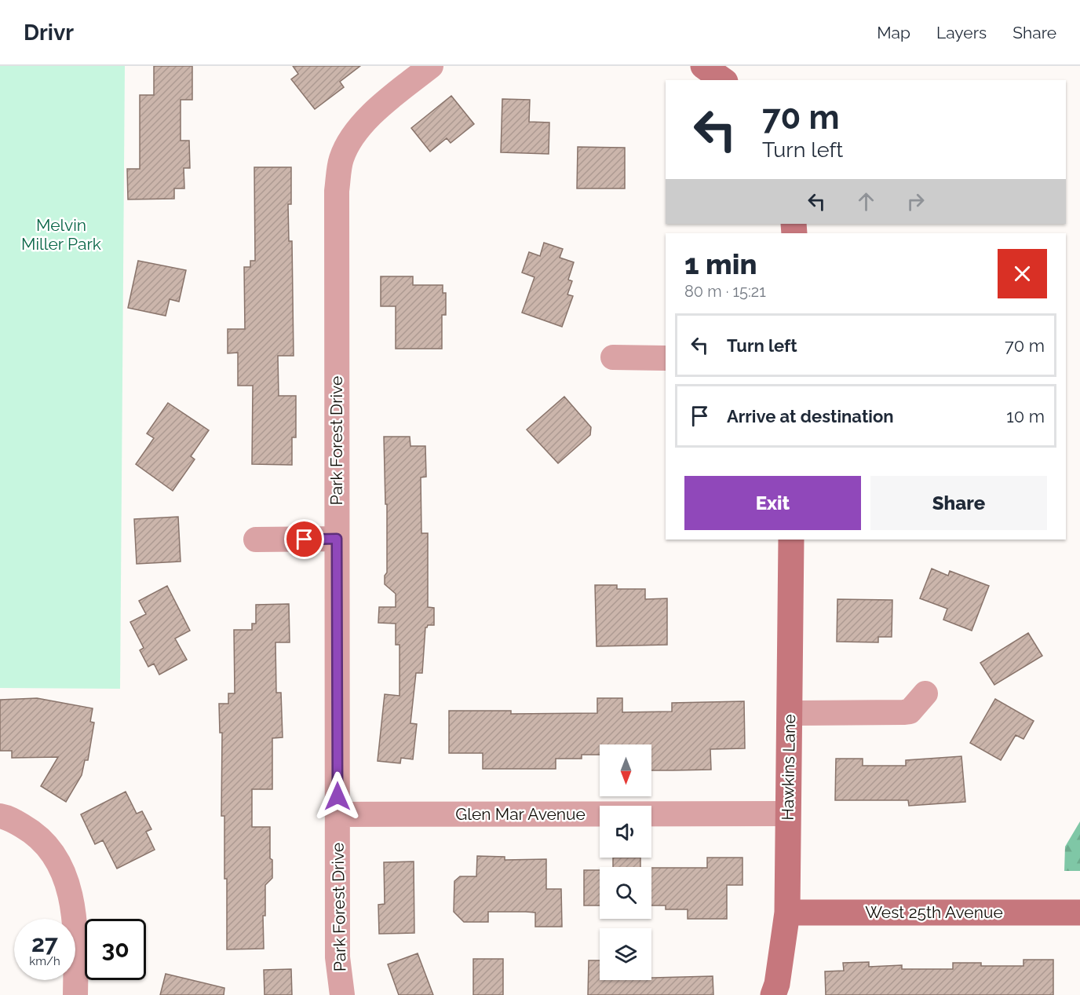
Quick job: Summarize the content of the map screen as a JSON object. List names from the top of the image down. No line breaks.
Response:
{"streets":{"street":["Park Forest Drive","Hawkins Lane","Glen Mar Avenue","West 25th Avenue"]},"crossings":[["Park Forest Drive","Glen Mar Avenue"],["Hawkins Lane","Glen Mar Avenue"],["Hawkins Lane","West 25th Avenue"]],"parks":["Melvin Miller Park"],"north":"bottom","page":{"header":"Drivr","nav":["Map","Layers","Share"],"turn":["70 m","Turn left"],"heading":["1 min","80 m · 15:21"],"list":[{"name":"Turn left","value":"70 m"},{"name":"Arrive at destination","value":"10 m"}],"buttons":["Exit","Share"],"speed":"27 km/h","limit":"30"}}
